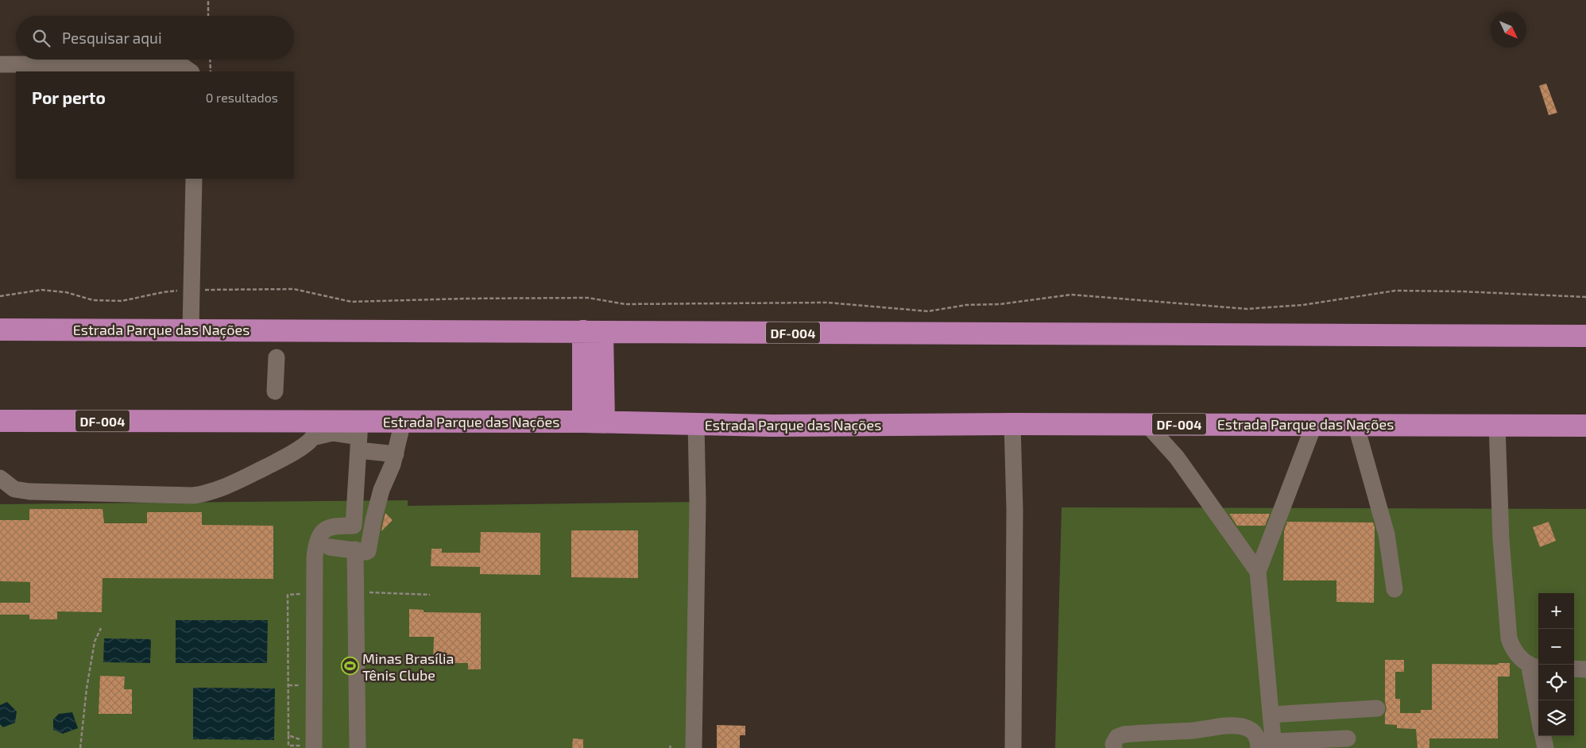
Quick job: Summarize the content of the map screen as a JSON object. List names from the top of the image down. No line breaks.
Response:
{"streets":{"highway":["Estrada Parque das Nações","DF-004"]},"places":{"sports":["Minas Brasília Tênis Clube"]},"north":"bottom right","page":{"search":"Pesquisar aqui","heading":["Por perto","0 resultados"],"map_buttons":["+","−"]}}
